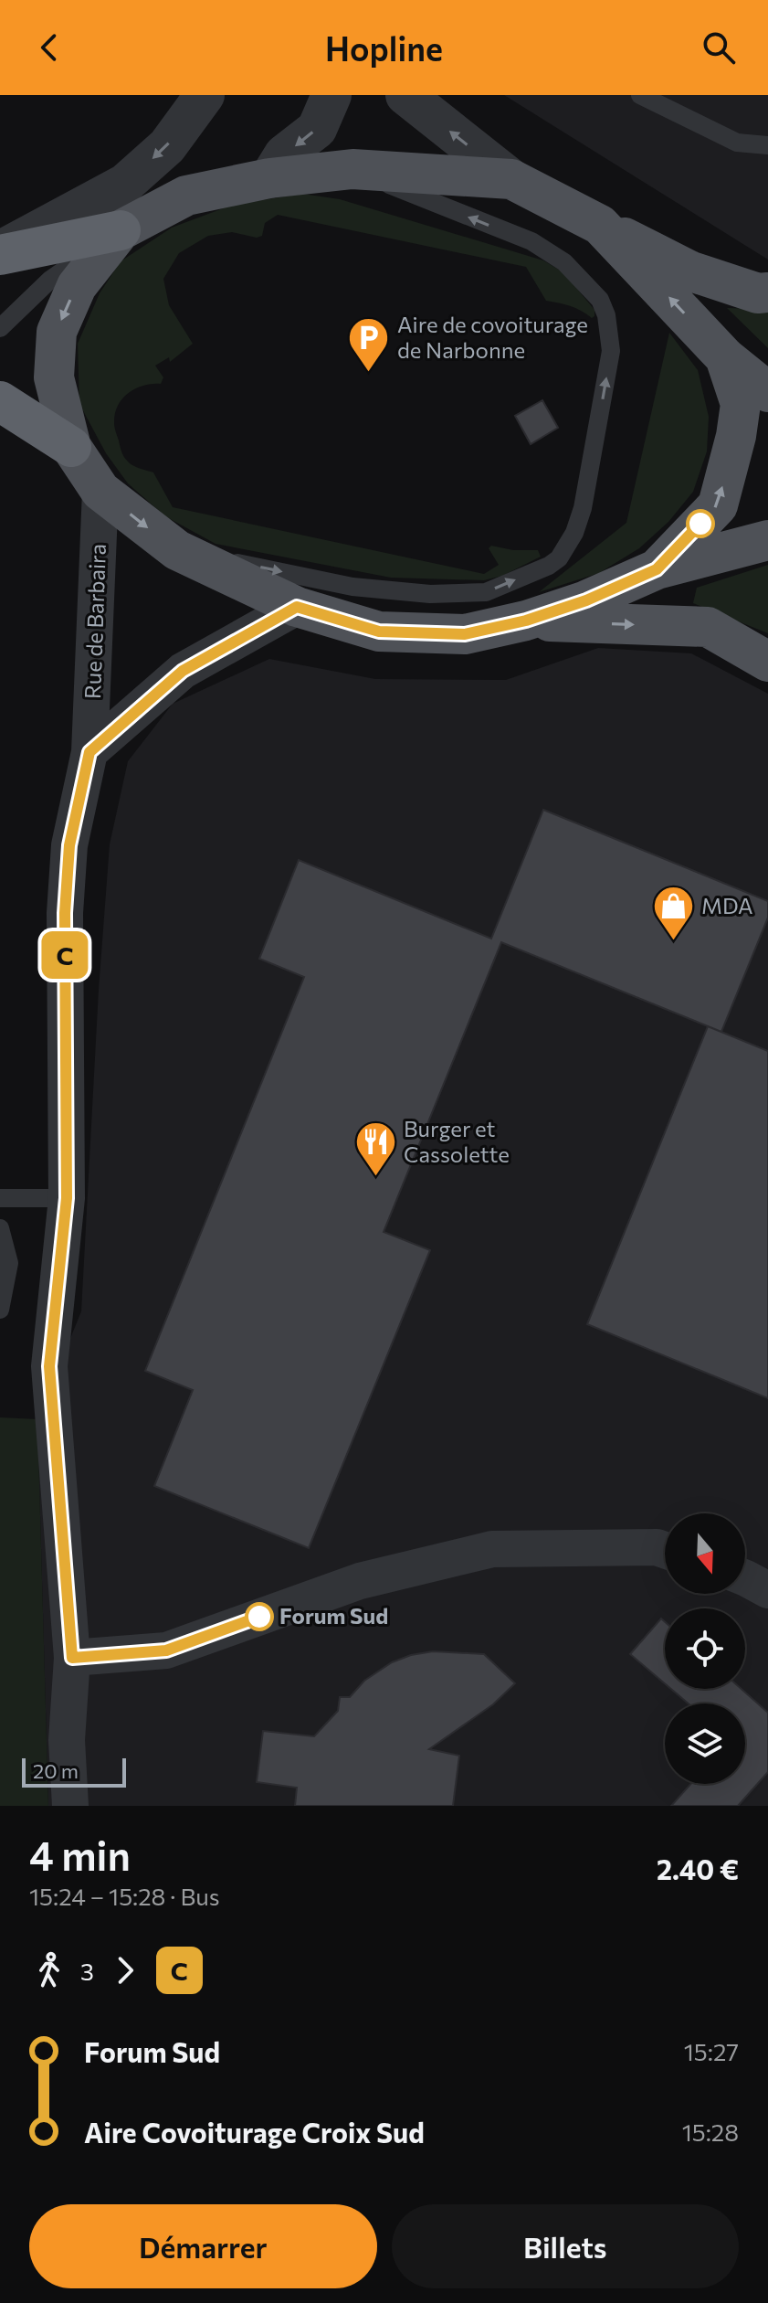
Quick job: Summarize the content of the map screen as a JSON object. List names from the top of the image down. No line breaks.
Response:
{"streets":{"street":["Rue de Barbaira"]},"places":{"parking":["Aire de covoiturage de Narbonne"],"shop":["MDA"],"restaurant":["Burger et Cassolette"],"other":["Forum Sud"]},"lines":["bus line C"],"scale_bar":"20 m","north":"bottom","page":{"header":"Hopline","on_map":"C","scale":"20 m","heading":["4 min","15:24 – 15:28 · Bus","2.40 €"],"legs":["3","C"],"list":[{"name":"Forum Sud","value":"15:27"},{"name":"Aire Covoiturage Croix Sud","value":"15:28"}],"buttons":["Démarrer","Billets"]}}
